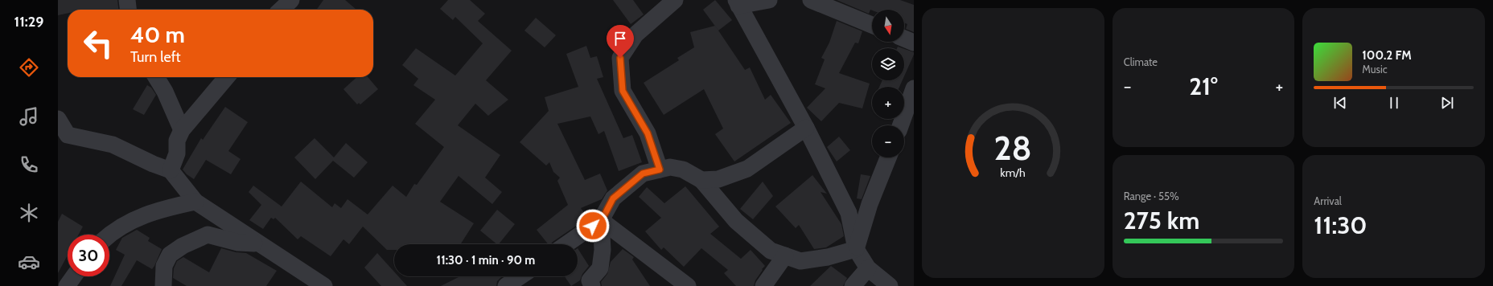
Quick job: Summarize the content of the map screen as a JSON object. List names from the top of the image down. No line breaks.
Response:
{"north":"bottom","page":{"tabs":"11:29","tile":["Climate",["Range · 55%","275 km"],["Arrival","11:30"]],"map_buttons":["+","−"],"turn":["40 m","Turn left"],"song":["100.2 FM","Music"],"heat":["−","21°","+"],"limit":"30","trip":"11:30 · 1 min · 90 m","gauge":["28","km/h"]}}
